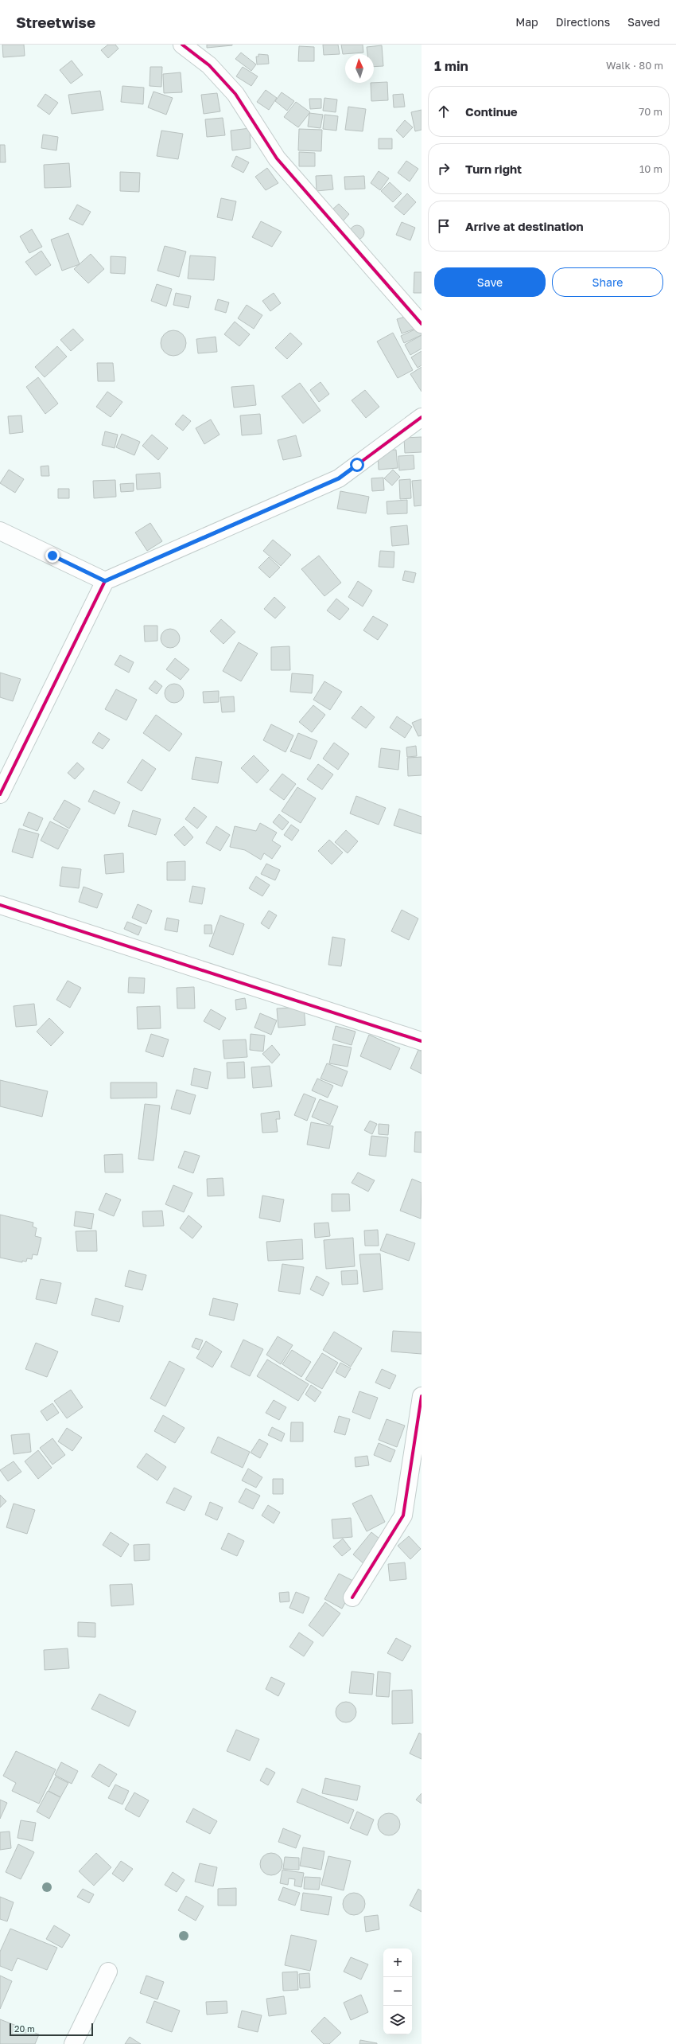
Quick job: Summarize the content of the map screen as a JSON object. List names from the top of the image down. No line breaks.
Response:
{"scale_bar":"20 m","north":"top","page":{"header":"Streetwise","nav":["Map","Directions","Saved"],"heading":["1 min","Walk · 80 m"],"list":[["Continue","70 m"],["Turn right","10 m"],"Arrive at destination"],"buttons":["Save","Share"],"map_buttons":["+","−"],"scale":"20 m"}}
